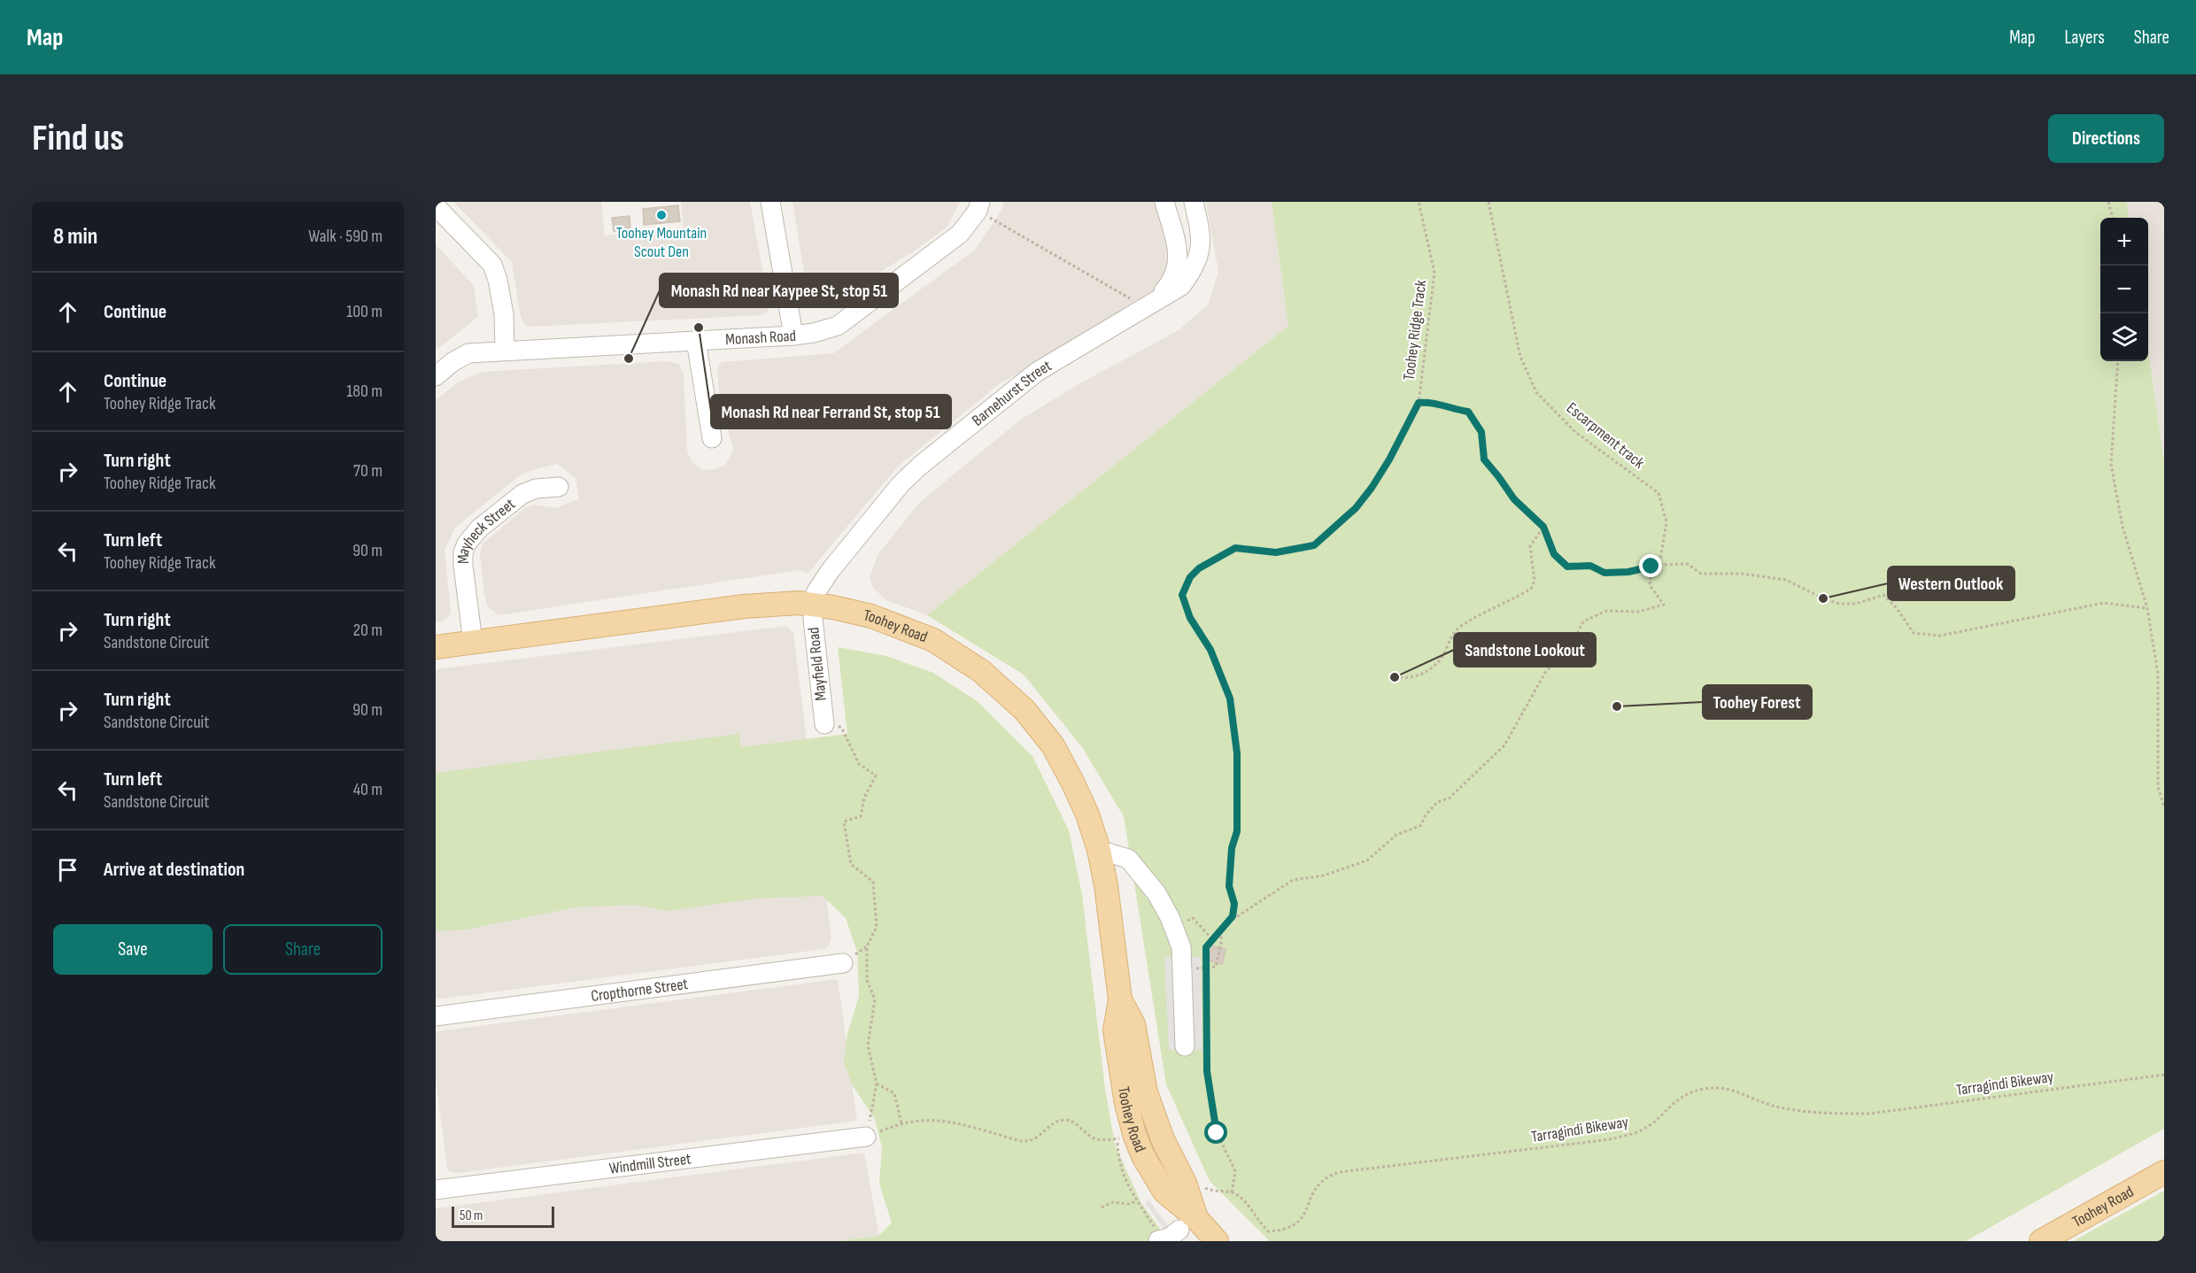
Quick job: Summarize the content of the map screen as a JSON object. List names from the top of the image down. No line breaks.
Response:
{"streets":{"main road":["Toohey Road"],"street":["Monash Road","Barnehurst Street","Mayheck Street","Mayfield Road","Cropthorne Street","Windmill Street"],"path":["Toohey Ridge Track","Escarpment track","Tarragindi Bikeway"]},"crossings":[["Barnehurst Street","Toohey Road"],["Barnehurst Street","Mayfield Road"],["Mayheck Street","Toohey Road"],["Toohey Road","Mayfield Road"]],"places":["Toohey Mountain Scout Den","Monash Rd near Ferrand St, stop 51","Monash Rd near Kaypee St, stop 51","Western Outlook","Sandstone Lookout","Toohey Forest"],"scale_bar":"50 m","page":{"header":"Map","nav":["Map","Layers","Share"],"buttons":["Directions",["Save","Share"]],"title":"Find us","heading":["8 min","Walk · 590 m"],"map_buttons":["+","−"],"list":[["Continue","100 m"],["Continue","Toohey Ridge Track","180 m"],["Turn right","Toohey Ridge Track","70 m"],["Turn left","Toohey Ridge Track","90 m"],["Turn right","Sandstone Circuit","20 m"],["Turn right","Sandstone Circuit","90 m"],["Turn left","Sandstone Circuit","40 m"],"Arrive at destination"],"scale":"50 m"}}
